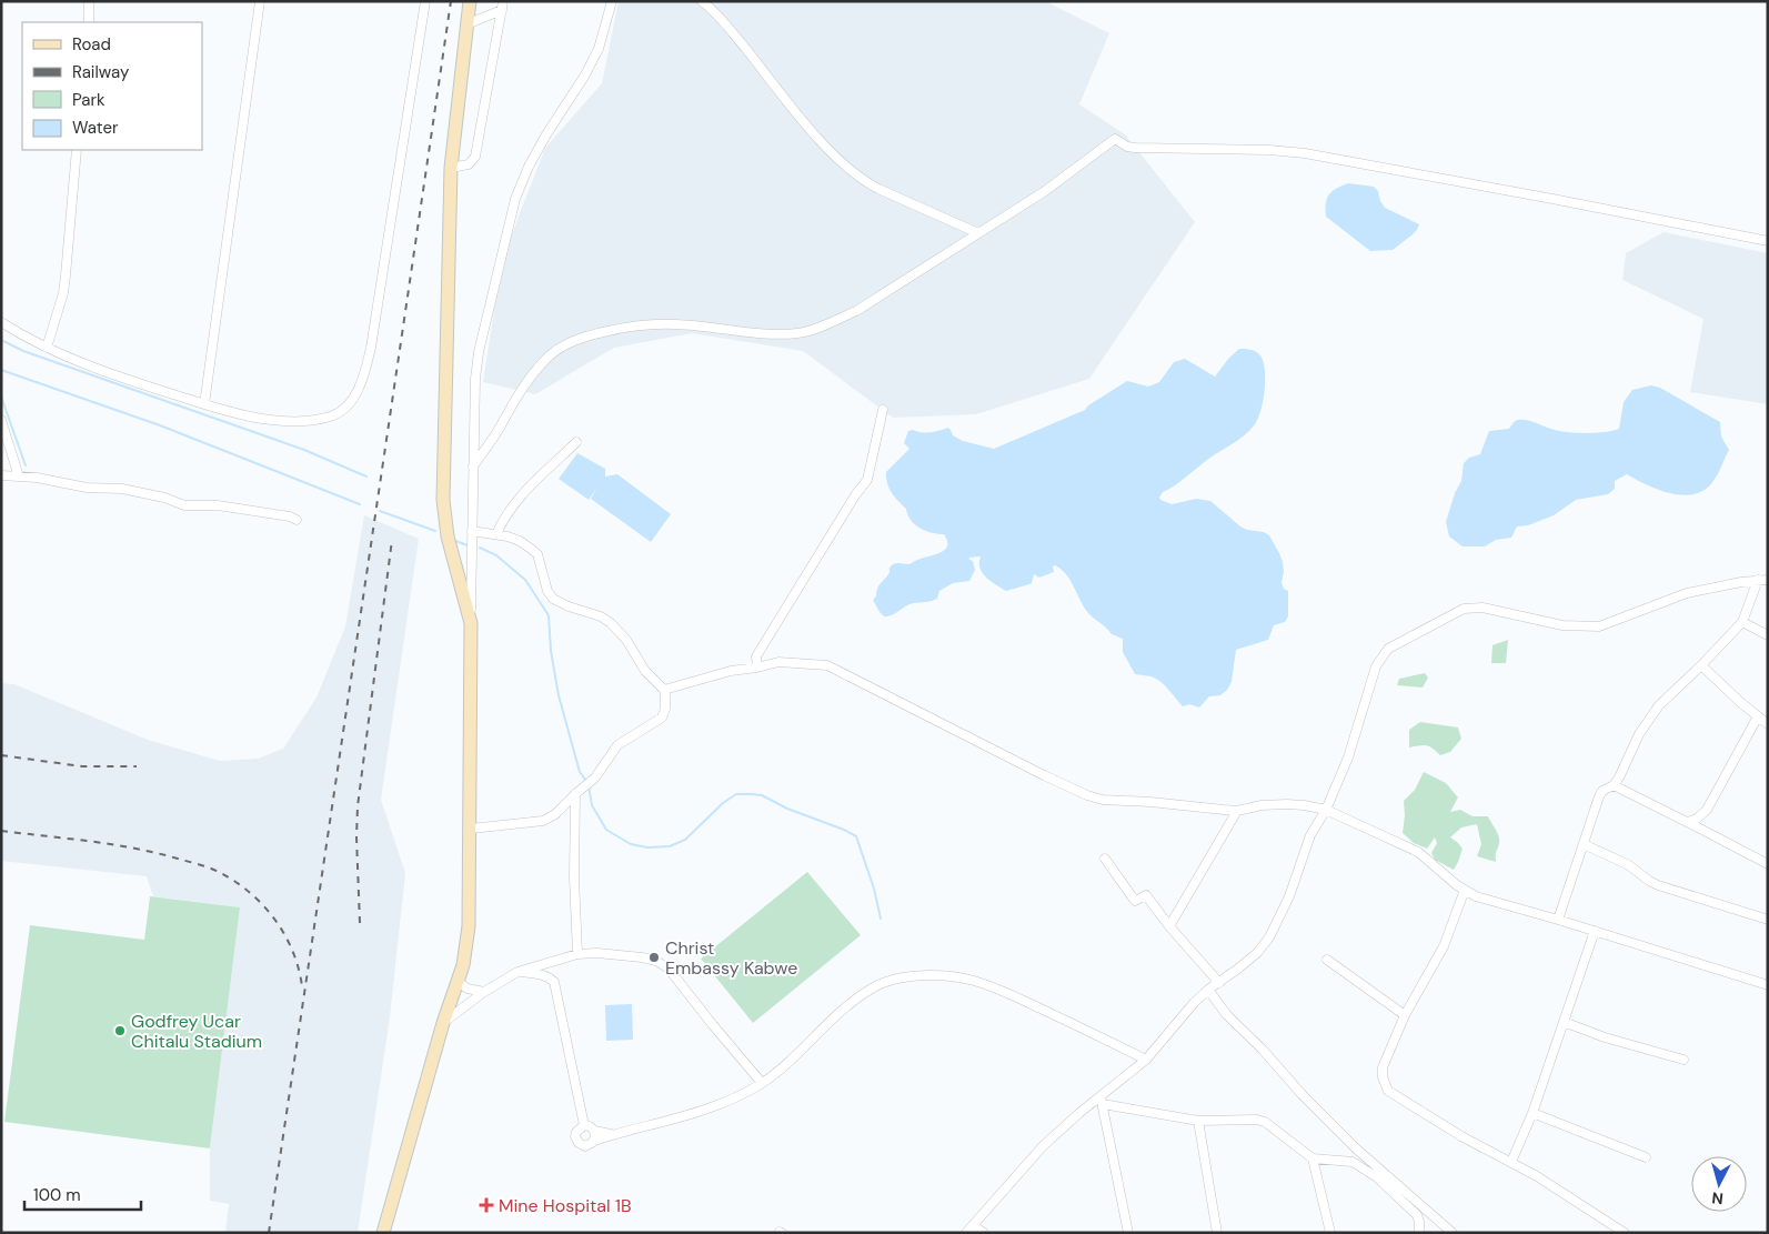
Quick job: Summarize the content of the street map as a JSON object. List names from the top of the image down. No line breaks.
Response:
{"places":{"other":["Christ Embassy Kabwe","Godfrey Ucar Chitalu Stadium"],"health":["Mine Hospital 1B"]},"legend":["Road","Railway","Park","Water"],"scale_bar":"100 m","north":"bottom"}
